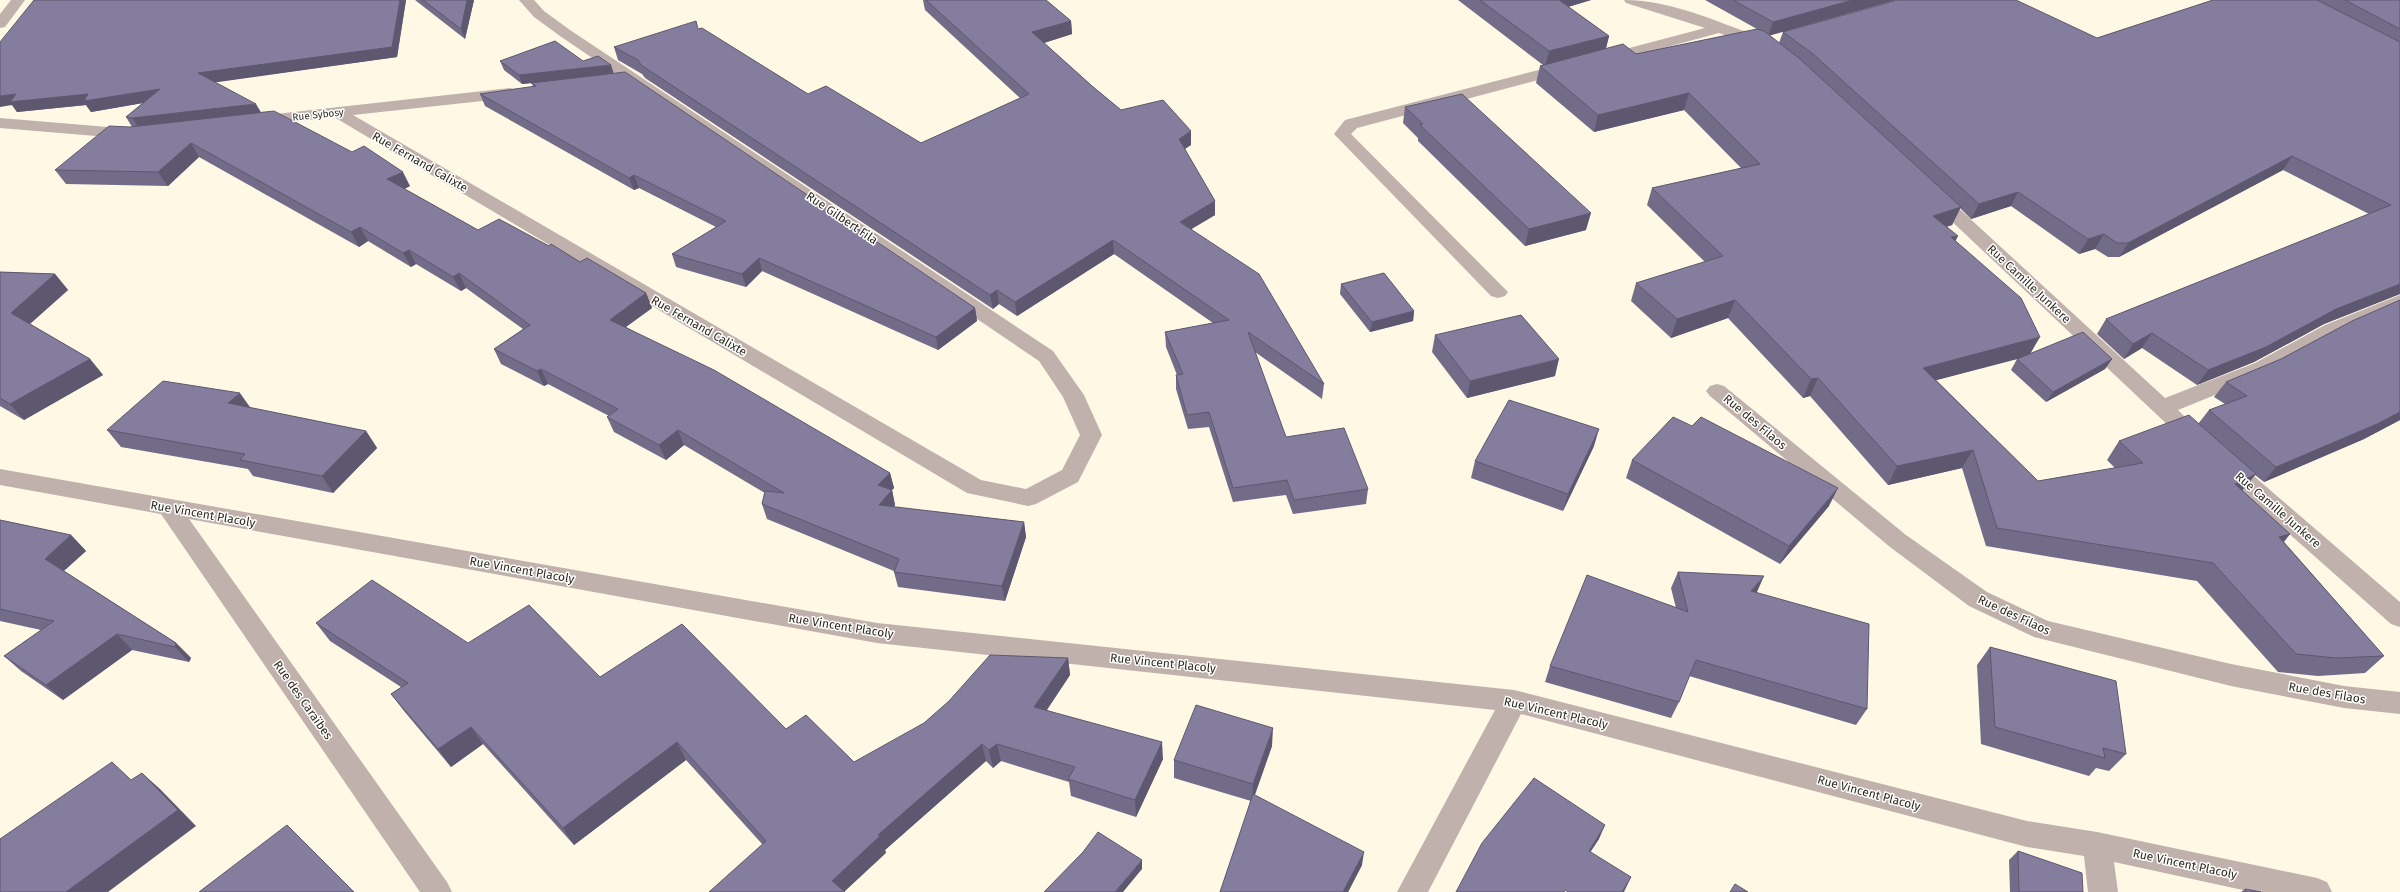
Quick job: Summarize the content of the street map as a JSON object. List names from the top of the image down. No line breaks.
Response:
{"streets":{"street":["Rue Sybosy","Rue Fernand Calixte","Rue Gilbert Fila","Rue Camille Junkere","Rue des Filaos","Rue Vincent Placoly","Rue des Caraïbes"]},"crossings":[["Rue Sybosy","Rue Fernand Calixte"],["Rue Fernand Calixte","Rue Gilbert Fila"],["Rue Vincent Placoly","Rue des Caraïbes"]]}
